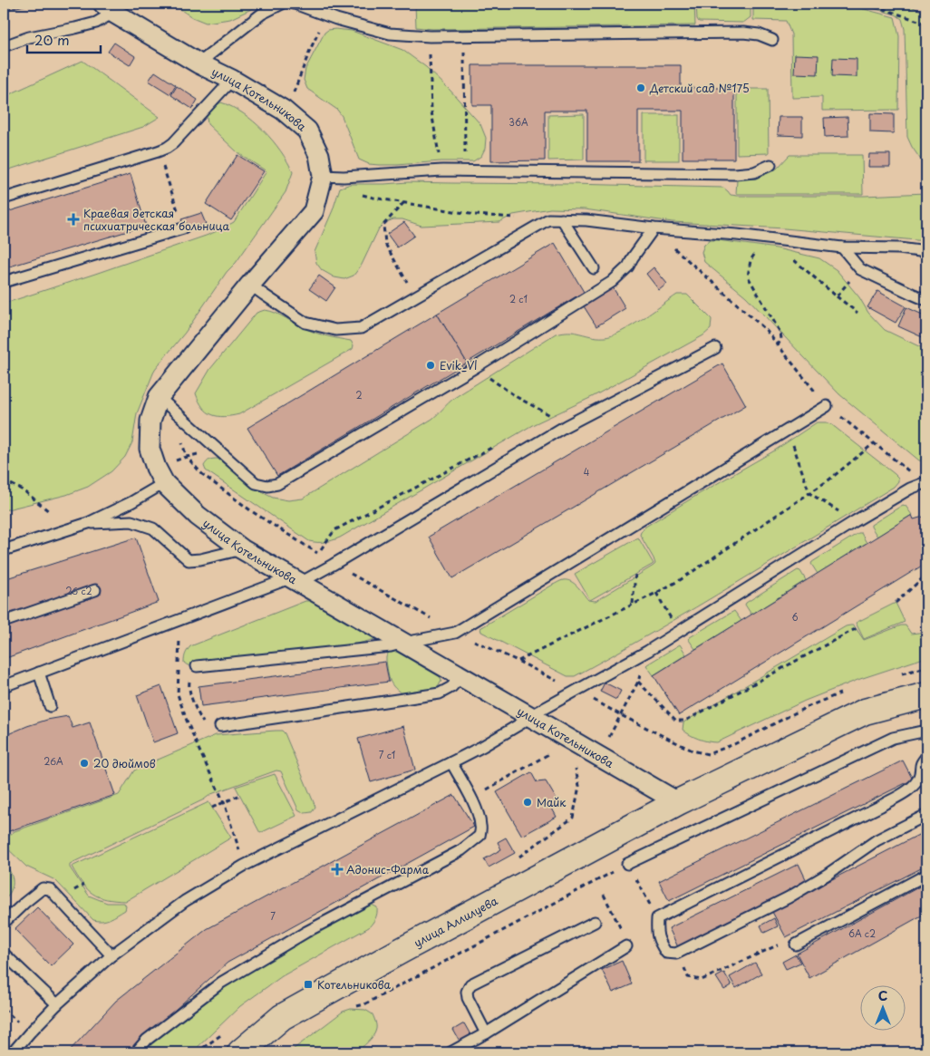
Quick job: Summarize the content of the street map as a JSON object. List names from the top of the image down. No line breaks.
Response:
{"streets":{"main road":["улица Аллилуева"],"street":["улица Котельникова"]},"crossings":[["улица Котельникова","улица Аллилуева"]],"places":{"other":["Детский сад №175","Evik_Vl","20 дюймов","Майк"],"health":["Краевая детская психиатрическая больница","Адонис-Фарма"],"transit":["Котельникова"]},"house_numbers":["36А","2 с1","2","4","26 с2","6","7 с1","26А","7","6А с2"],"scale_bar":"20 m","north":"top"}
